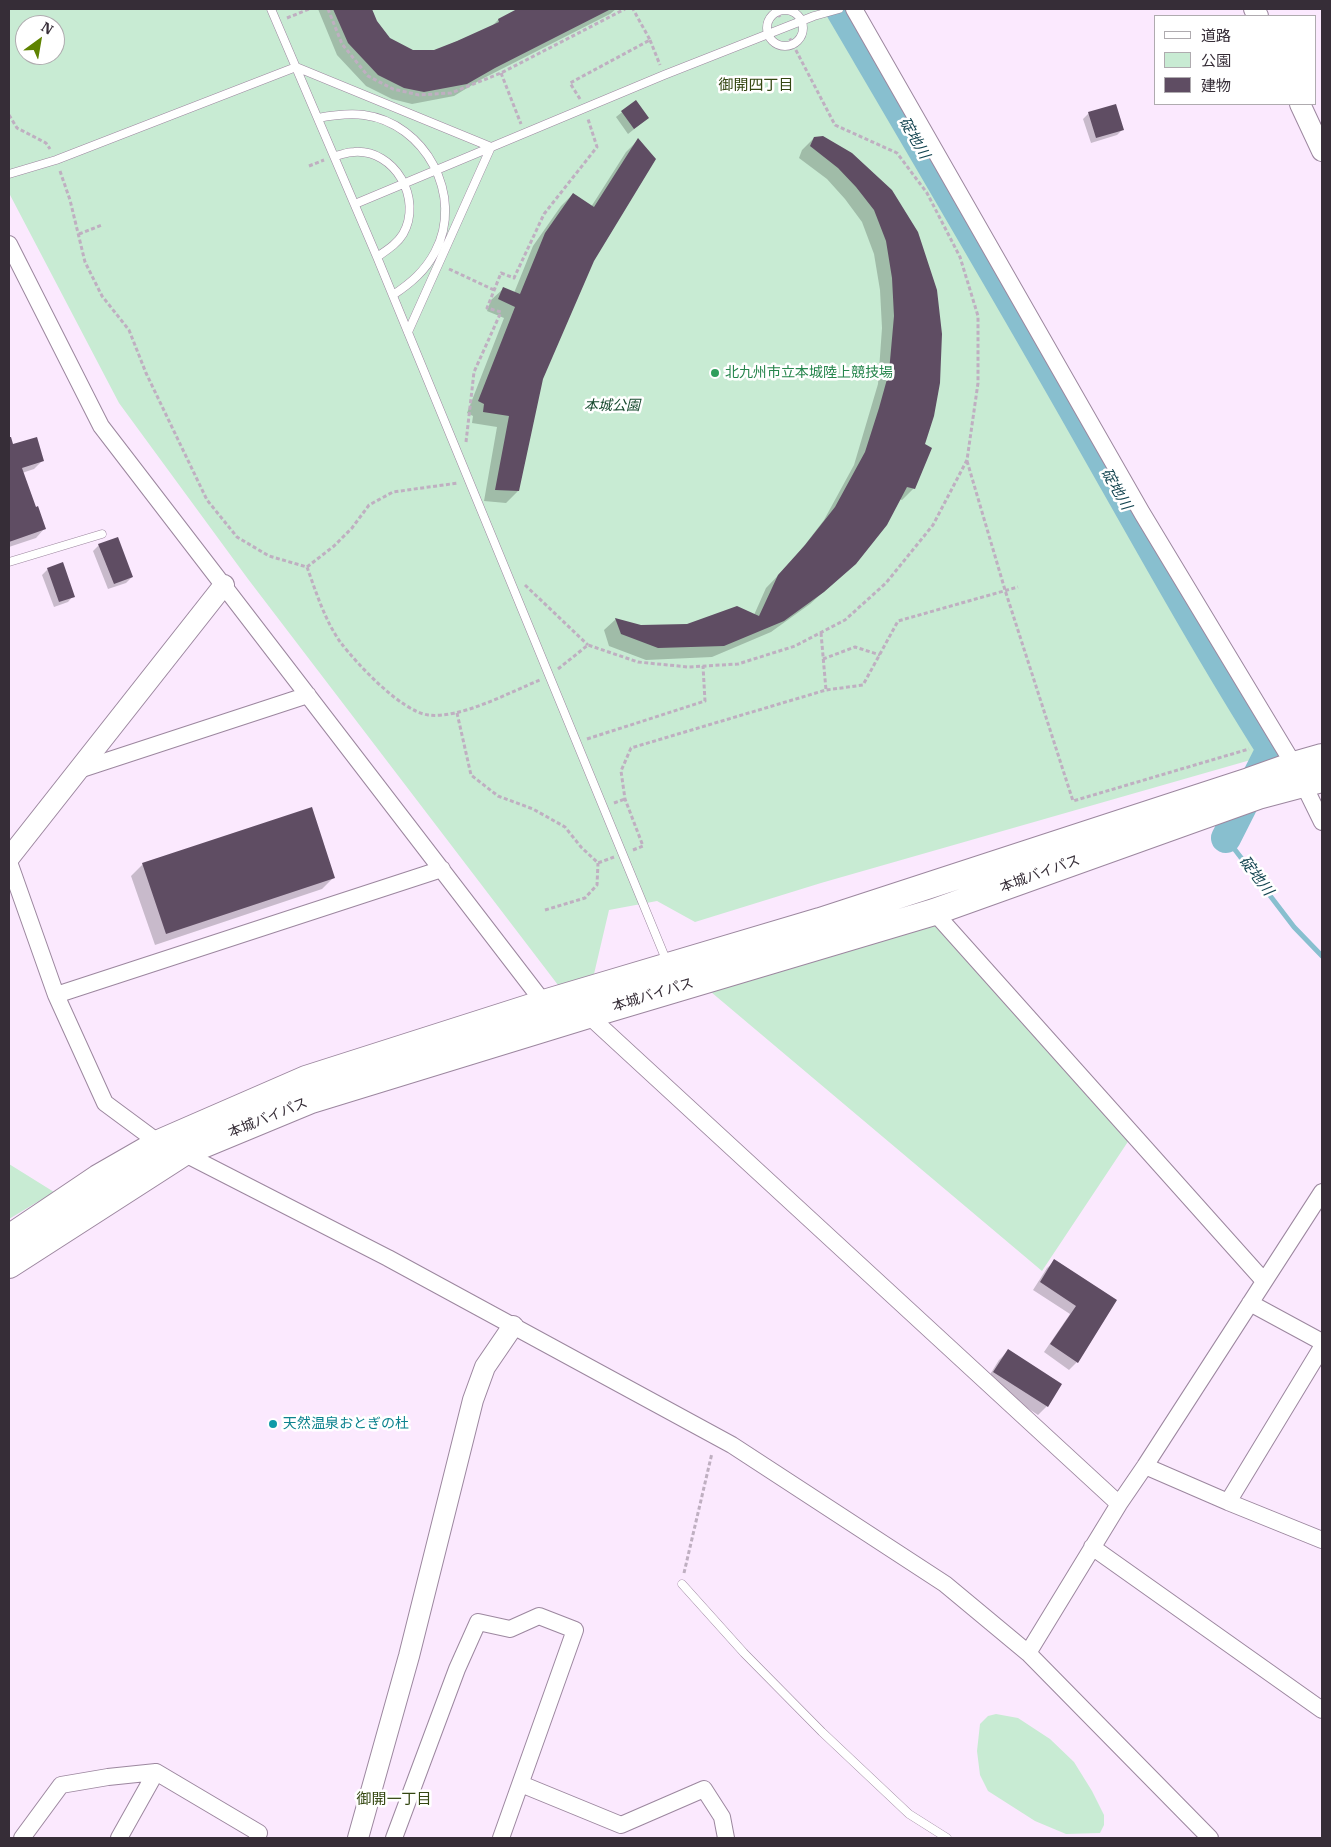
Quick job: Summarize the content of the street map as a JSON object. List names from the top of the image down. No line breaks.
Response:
{"streets":{"highway":["本城バイパス"]},"districts":["御開四丁目","御開一丁目"],"water":["碇地川"],"parks":["本城公園"],"places":["北九州市立本城陸上競技場","天然温泉おとぎの杜"],"legend":["道路","公園","建物"],"north":"top right"}
